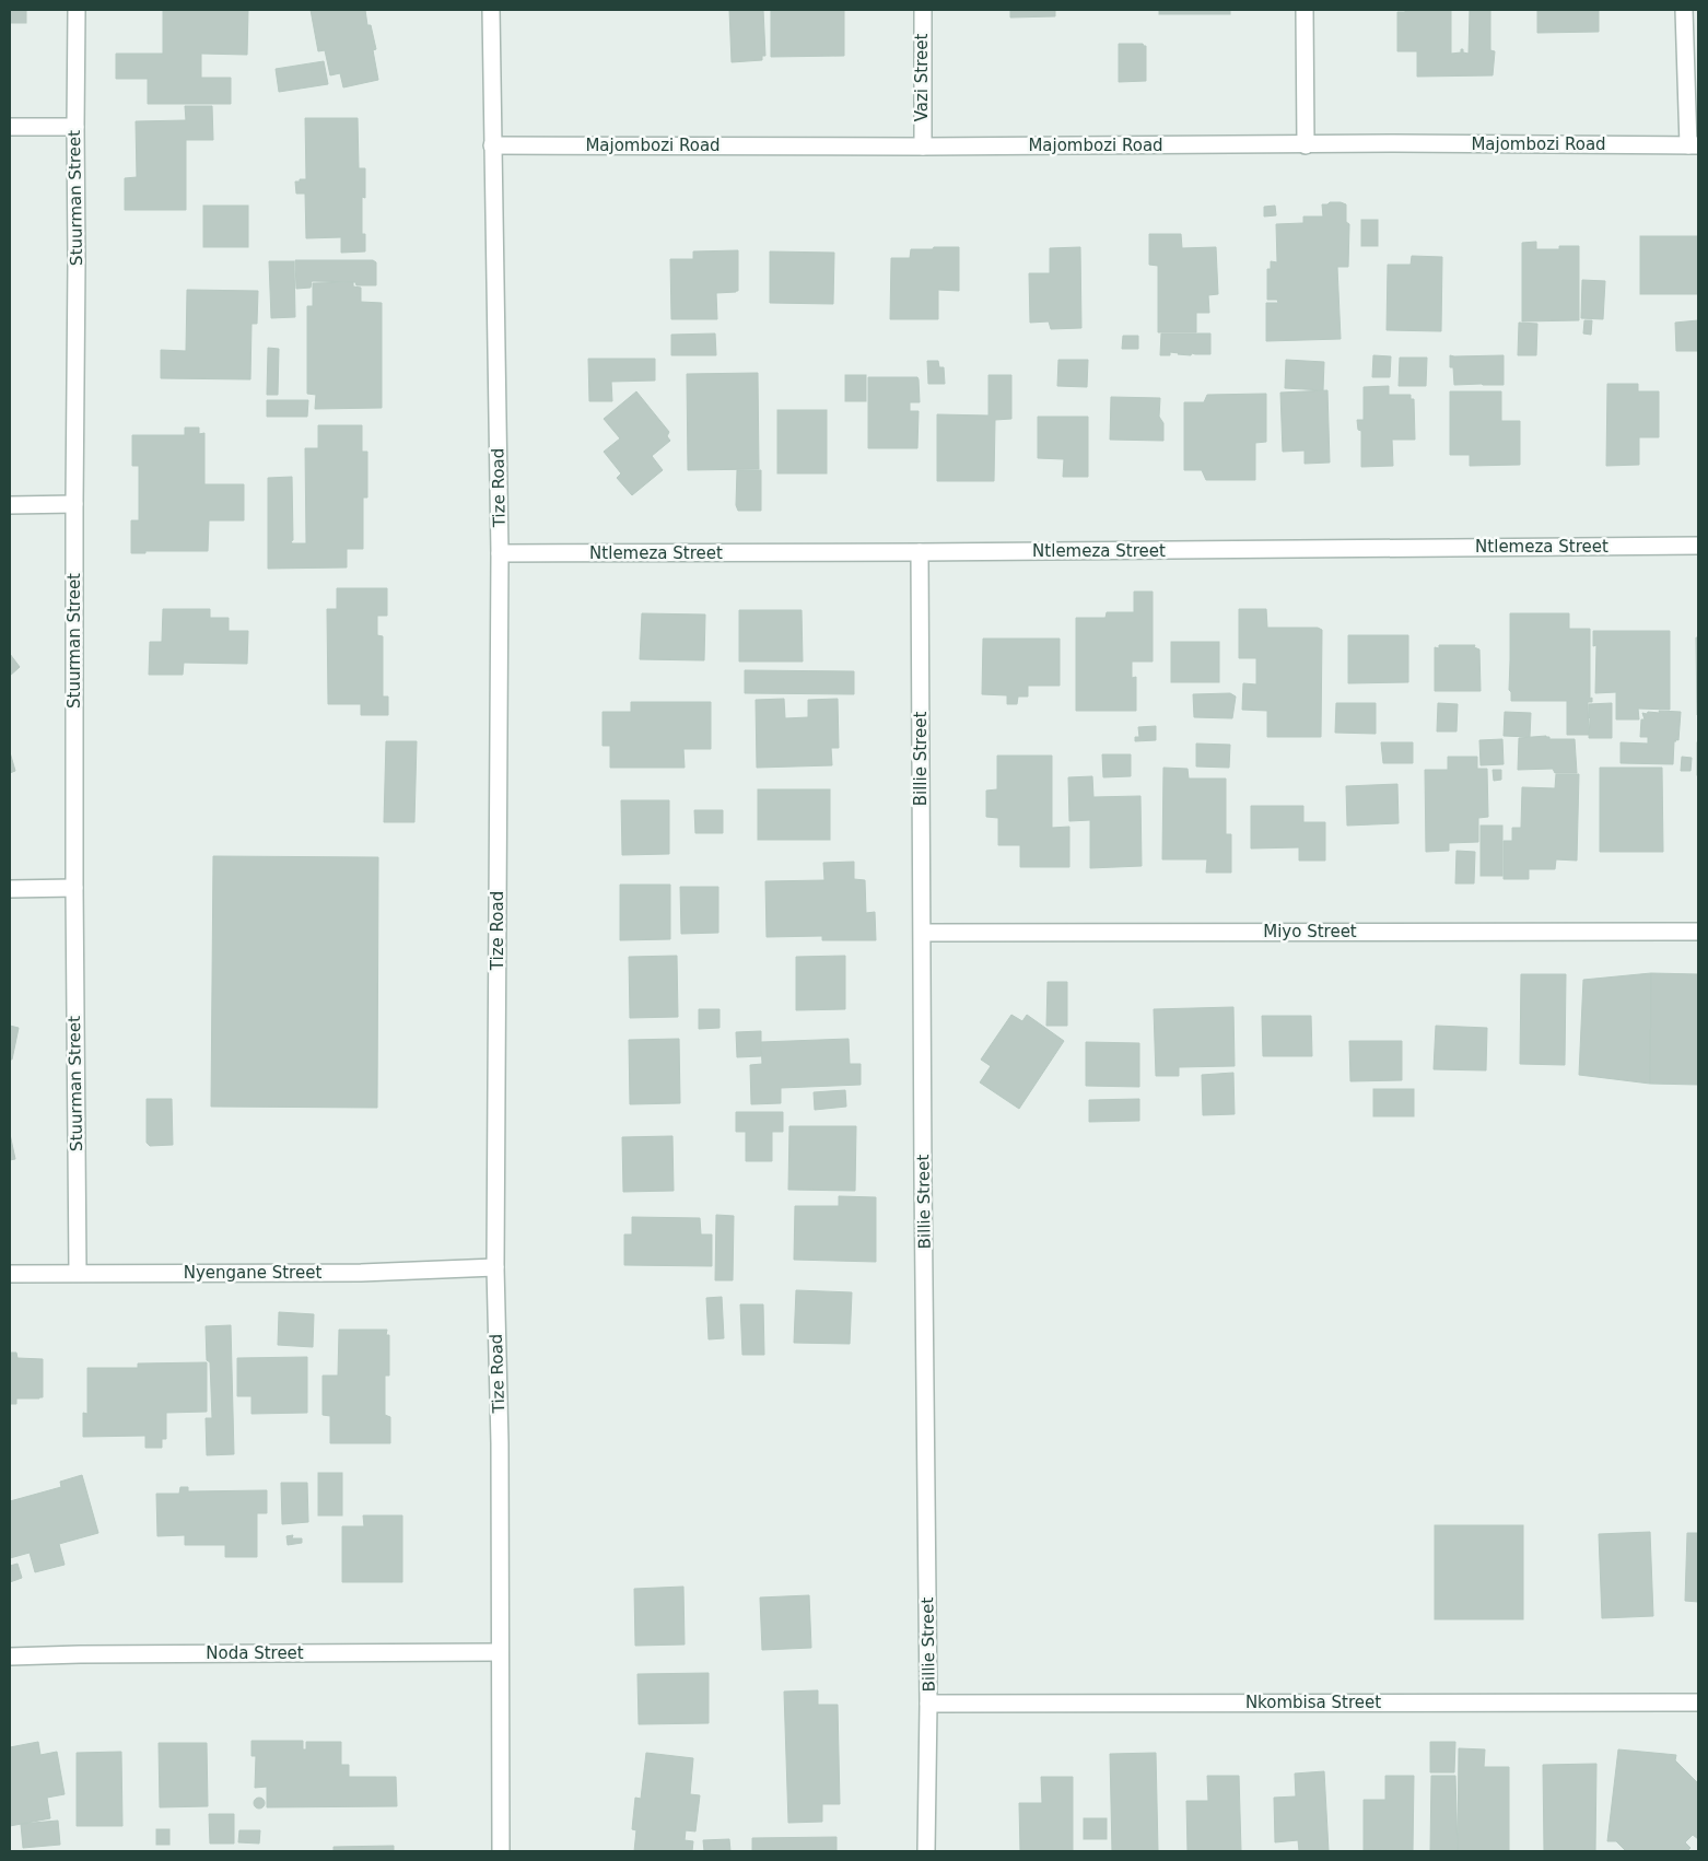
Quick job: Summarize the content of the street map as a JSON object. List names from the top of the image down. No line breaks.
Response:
{"streets":{"street":["Vazi Street","Majombozi Road","Stuurman Street","Tize Road","Ntlemeza Street","Billie Street","Miyo Street","Nyengane Street","Noda Street","Nkombisa Street"]},"crossings":[["Vazi Street","Majombozi Road"],["Majombozi Road","Tize Road"],["Stuurman Street","Nyengane Street"],["Tize Road","Ntlemeza Street"],["Tize Road","Nyengane Street"],["Tize Road","Noda Street"],["Ntlemeza Street","Billie Street"],["Billie Street","Miyo Street"],["Billie Street","Nkombisa Street"]]}
